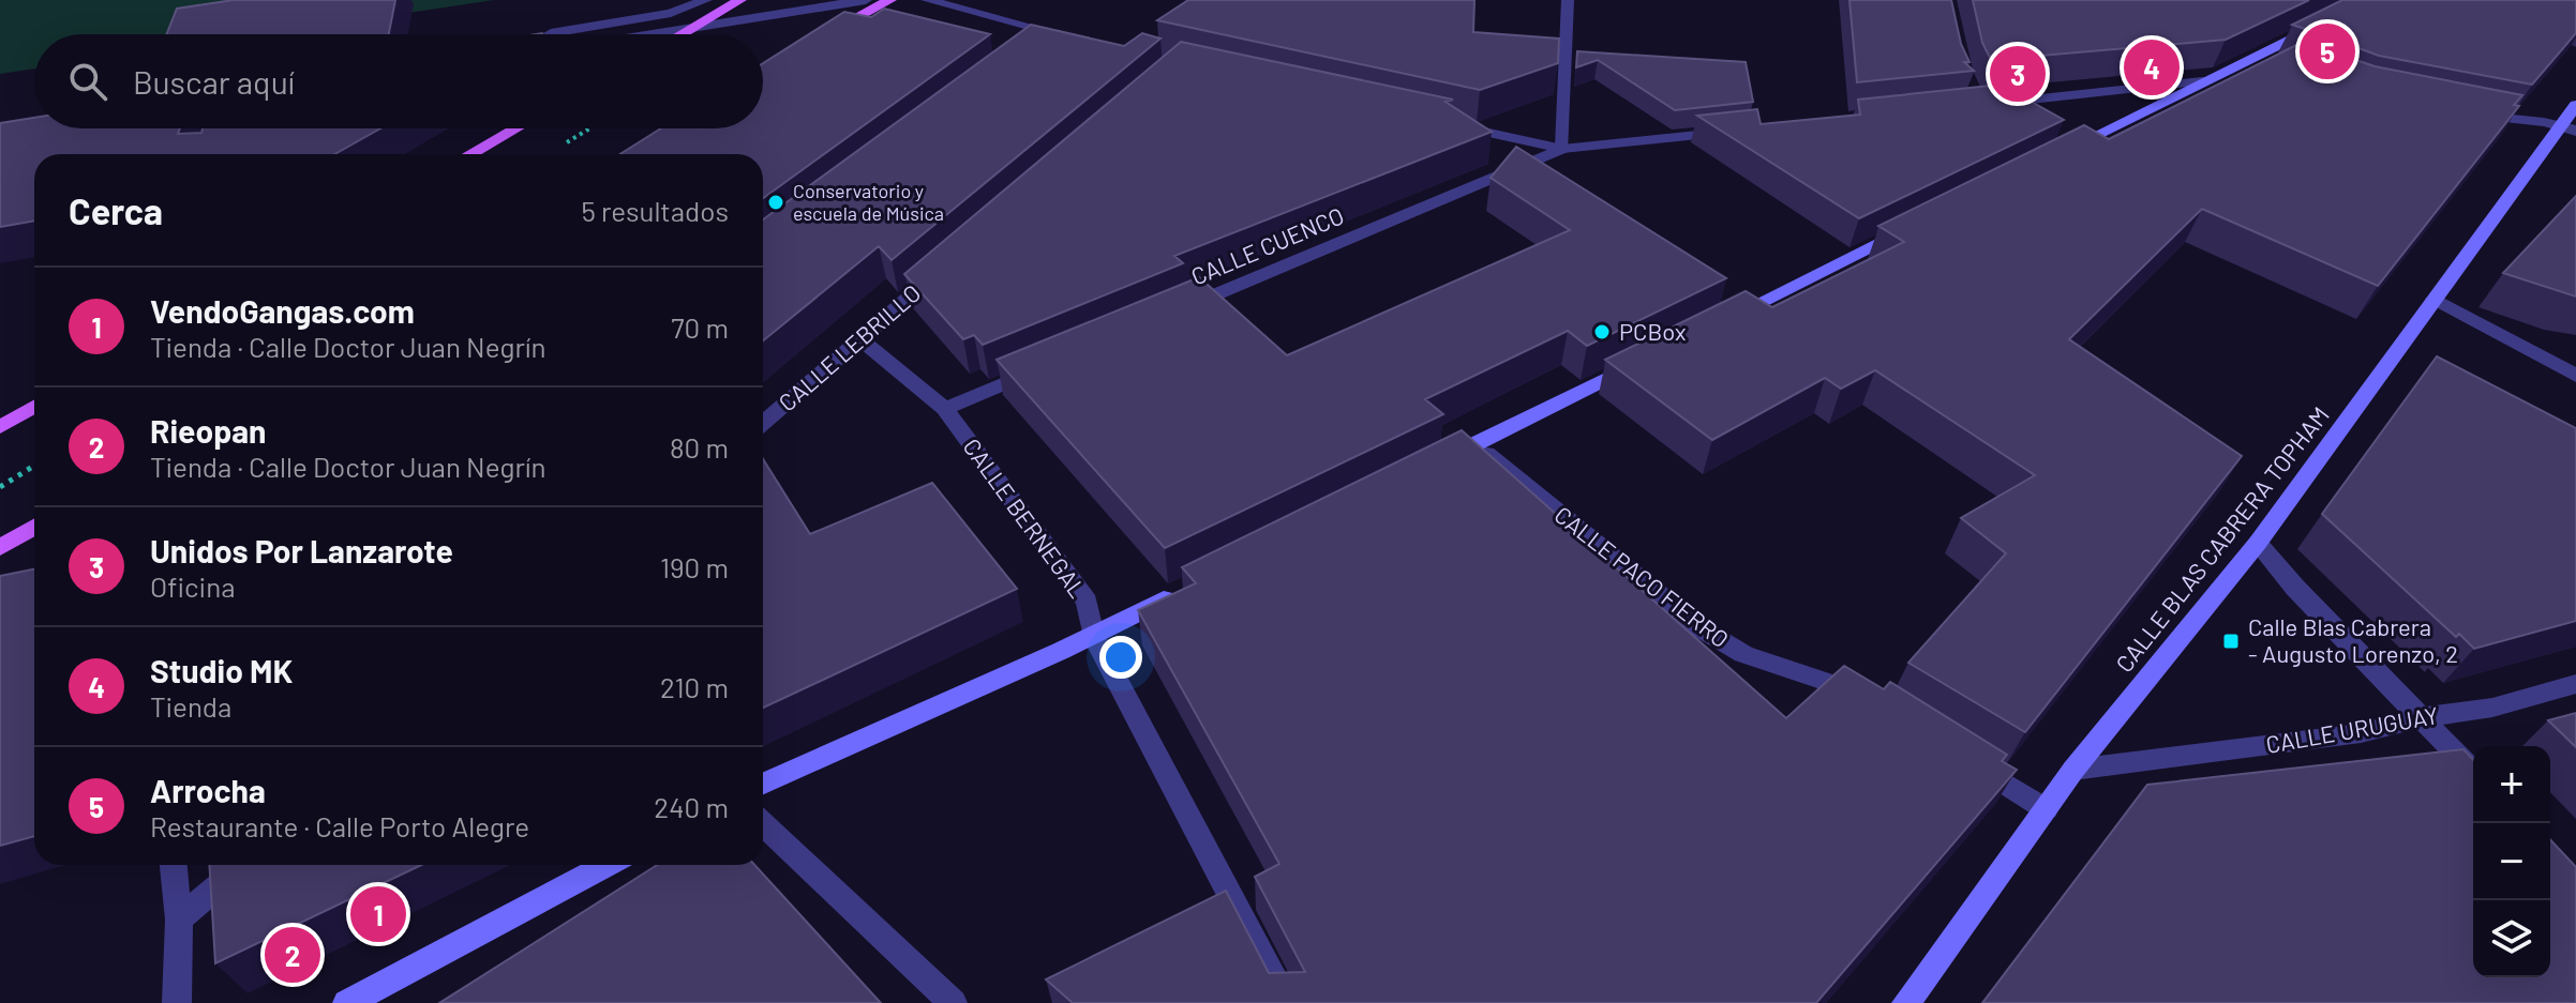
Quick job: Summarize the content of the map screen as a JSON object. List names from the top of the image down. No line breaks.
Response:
{"streets":{"main road":["CALLE BLAS CABRERA TOPHAM"],"street":["CALLE CUENCO","CALLE LEBRILLO","CALLE BERNEGAL","CALLE PACO FIERRO","CALLE URUGUAY"]},"crossings":[["CALLE LEBRILLO","CALLE BERNEGAL"],["CALLE BLAS CABRERA TOPHAM","CALLE URUGUAY"]],"places":{"other":["Conservatorio y escuela de Música","PCBox"],"transit":["Calle Blas Cabrera - Augusto Lorenzo, 2"]},"page":{"pins":["5","4","3","1","2"],"search":"Buscar aquí","heading":["Cerca","5 resultados"],"list":[{"mark":"1","name":"VendoGangas.com","note":"Tienda · Calle Doctor Juan Negrín","value":"70 m"},{"mark":"2","name":"Rieopan","note":"Tienda · Calle Doctor Juan Negrín","value":"80 m"},{"mark":"3","name":"Unidos Por Lanzarote","note":"Oficina","value":"190 m"},{"mark":"4","name":"Studio MK","note":"Tienda","value":"210 m"},{"mark":"5","name":"Arrocha","note":"Restaurante · Calle Porto Alegre","value":"240 m"}],"map_buttons":["+","−"]}}
